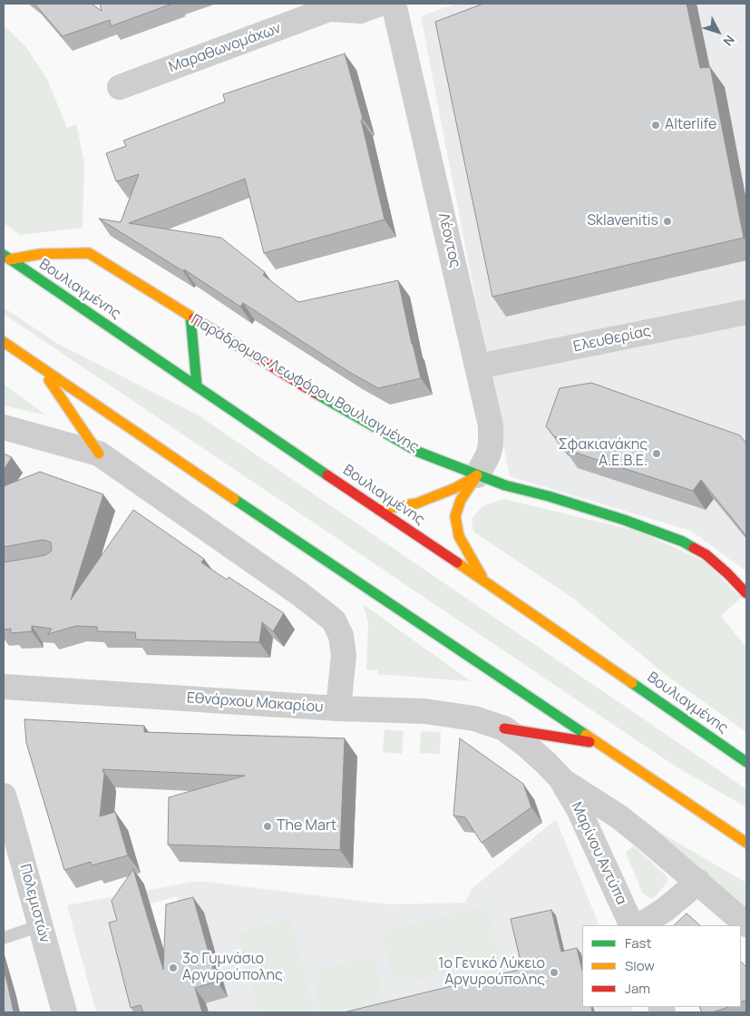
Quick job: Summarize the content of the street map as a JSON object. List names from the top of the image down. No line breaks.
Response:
{"streets":{"main road":["Βουλιαγμένης","Παράδρομος Λεωφόρου Βουλιαγμένης"],"street":["Μαραθωνομάχων","Λέοντος","Ελευθερίας","Εθνάρχου Μακαρίου","Μαρίνου Αντύπα","Πολεμιστών"]},"crossings":[["Λέοντος","Ελευθερίας"],["Λέοντος","Παράδρομος Λεωφόρου Βουλιαγμένης"],["Βουλιαγμένης","Παράδρομος Λεωφόρου Βουλιαγμένης"]],"places":["Alterlife","Sklavenitis","Σφακιανάκης Α.Ε.Β.Ε.","The Mart","3ο Γυμνάσιο Αργυρούπολης","1ο Γενικό Λύκειο Αργυρούπολης"],"legend":["Fast","Slow","Jam"],"north":"bottom right"}
